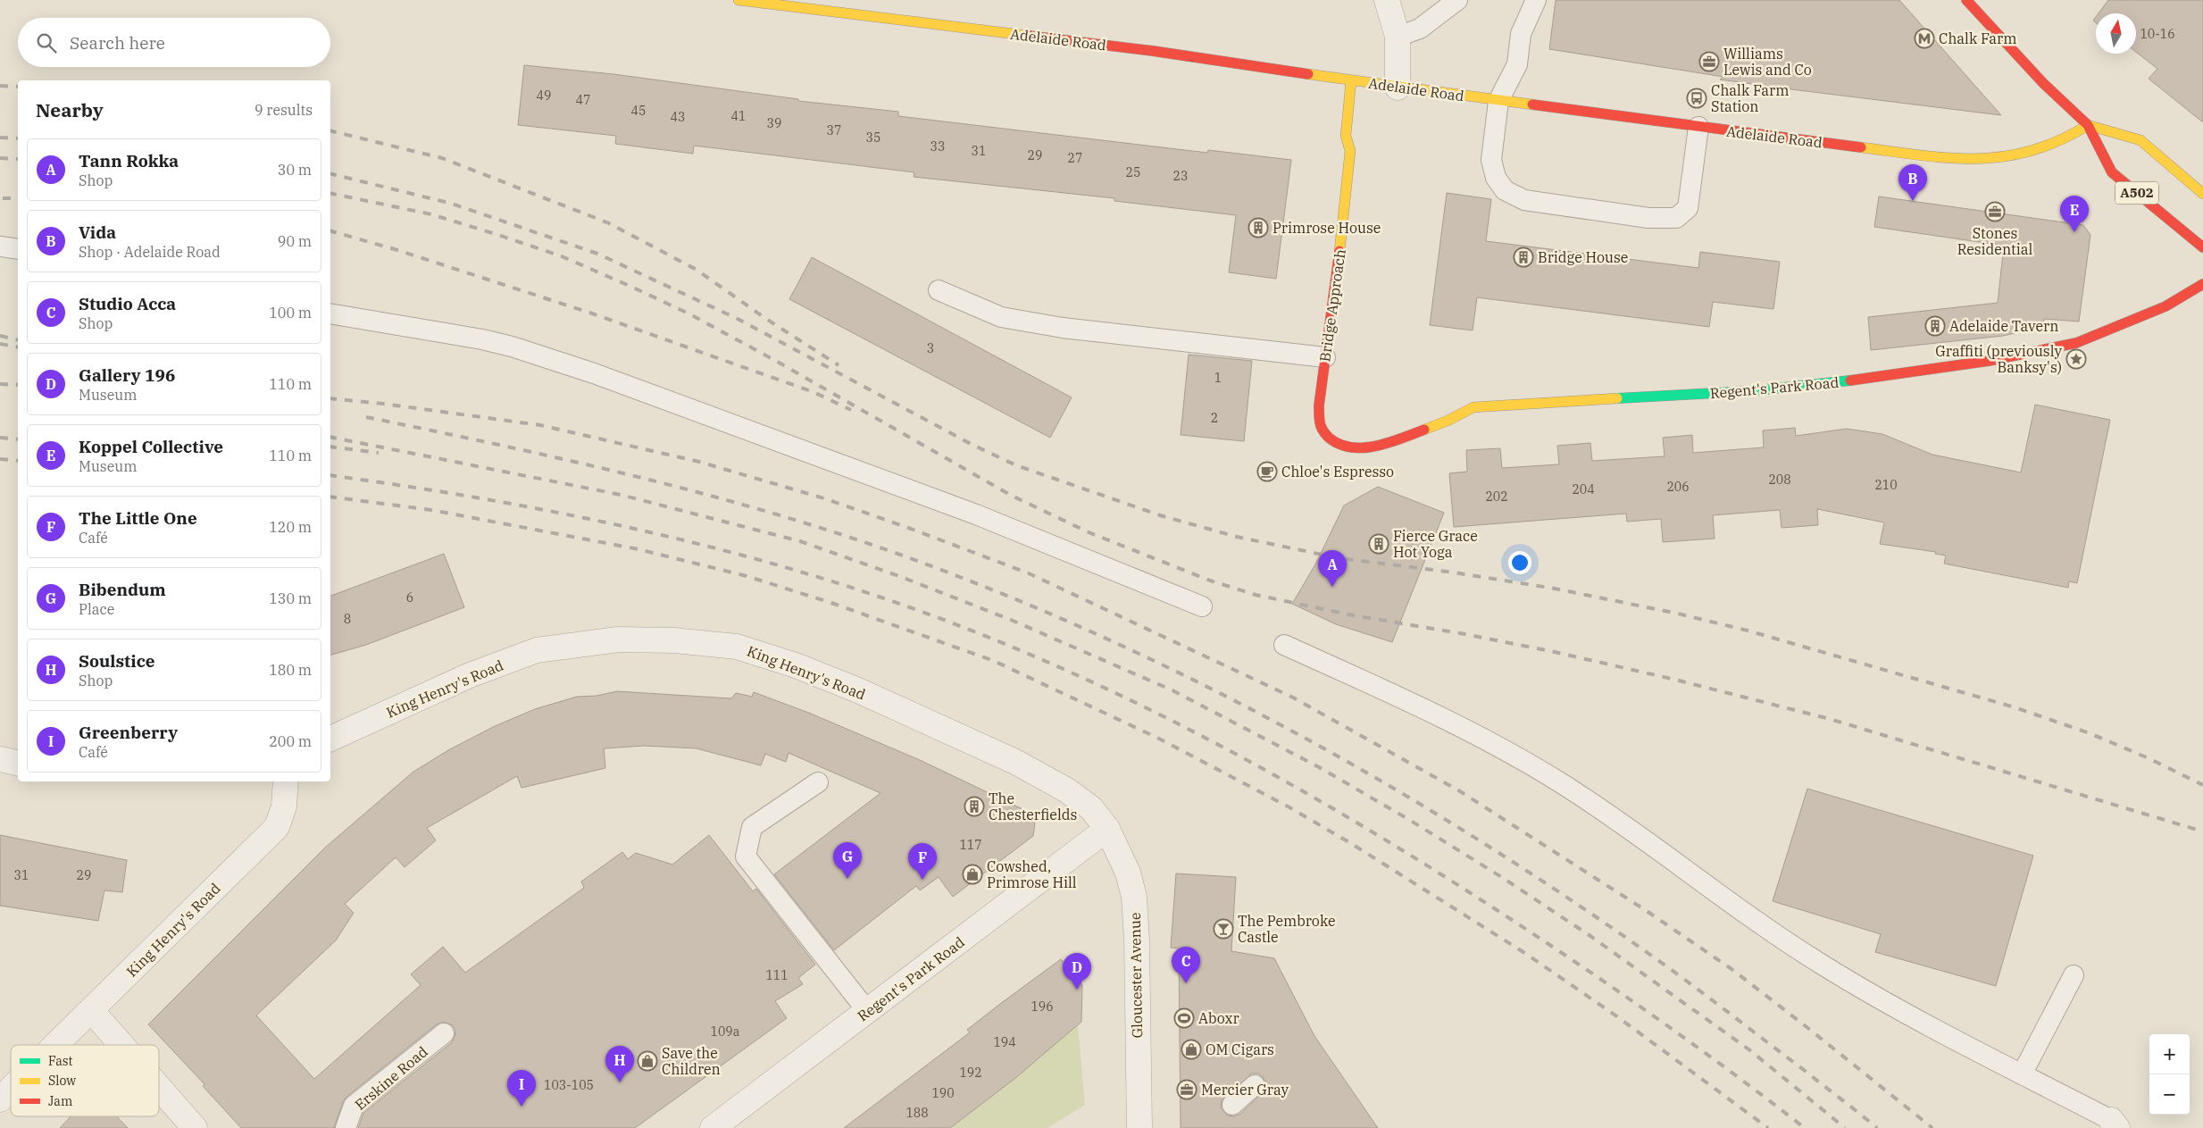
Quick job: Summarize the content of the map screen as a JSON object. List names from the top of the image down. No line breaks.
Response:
{"streets":{"main road":["Adelaide Road","A502","Bridge Approach","Regent's Park Road"],"street":["King Henry's Road","Gloucester Avenue"],"lane":["Erskine Road"]},"crossings":[["Adelaide Road","A502"],["Adelaide Road","Bridge Approach"],["Bridge Approach","Regent's Park Road"],["Regent's Park Road","King Henry's Road"],["Regent's Park Road","Gloucester Avenue"],["King Henry's Road","Gloucester Avenue"]],"places":{"metro station":["Chalk Farm"],"office":["Williams Lewis and Co","Stones Residential","Mercier Gray"],"bus stop":["Chalk Farm Station"],"building":["Primrose House","Bridge House","Adelaide Tavern","Fierce Grace Hot Yoga","The Chesterfields"],"place":["Graffiti (previously Banksy's)"],"cafe":["Chloe's Espresso"],"shop":["Cowshed, Primrose Hill","OM Cigars","Save the Children"],"bar":["The Pembroke Castle"],"sports":["Aboxr"]},"house_numbers":["10-16","49","47","45","41","43","39","37","35","33","31","29","27","25","23","3","1","2","208","210","206","204","202","6","8","117","31","29","111","196","109a","194","192","103-105","190","188"],"legend":["Fast","Slow","Jam"],"north":"top","page":{"search":"Search here","heading":["Nearby","9 results"],"list":[{"mark":"A","name":"Tann Rokka","note":"Shop","value":"30 m"},{"mark":"B","name":"Vida","note":"Shop · Adelaide Road","value":"90 m"},{"mark":"C","name":"Studio Acca","note":"Shop","value":"100 m"},{"mark":"D","name":"Gallery 196","note":"Museum","value":"110 m"},{"mark":"E","name":"Koppel Collective","note":"Museum","value":"110 m"},{"mark":"F","name":"The Little One","note":"Café","value":"120 m"},{"mark":"G","name":"Bibendum","note":"Place","value":"130 m"},{"mark":"H","name":"Soulstice","note":"Shop","value":"180 m"},{"mark":"I","name":"Greenberry","note":"Café","value":"200 m"}],"pins":["B","E","A","G","F","C","D","H","I"],"map_buttons":["+","−"]}}
